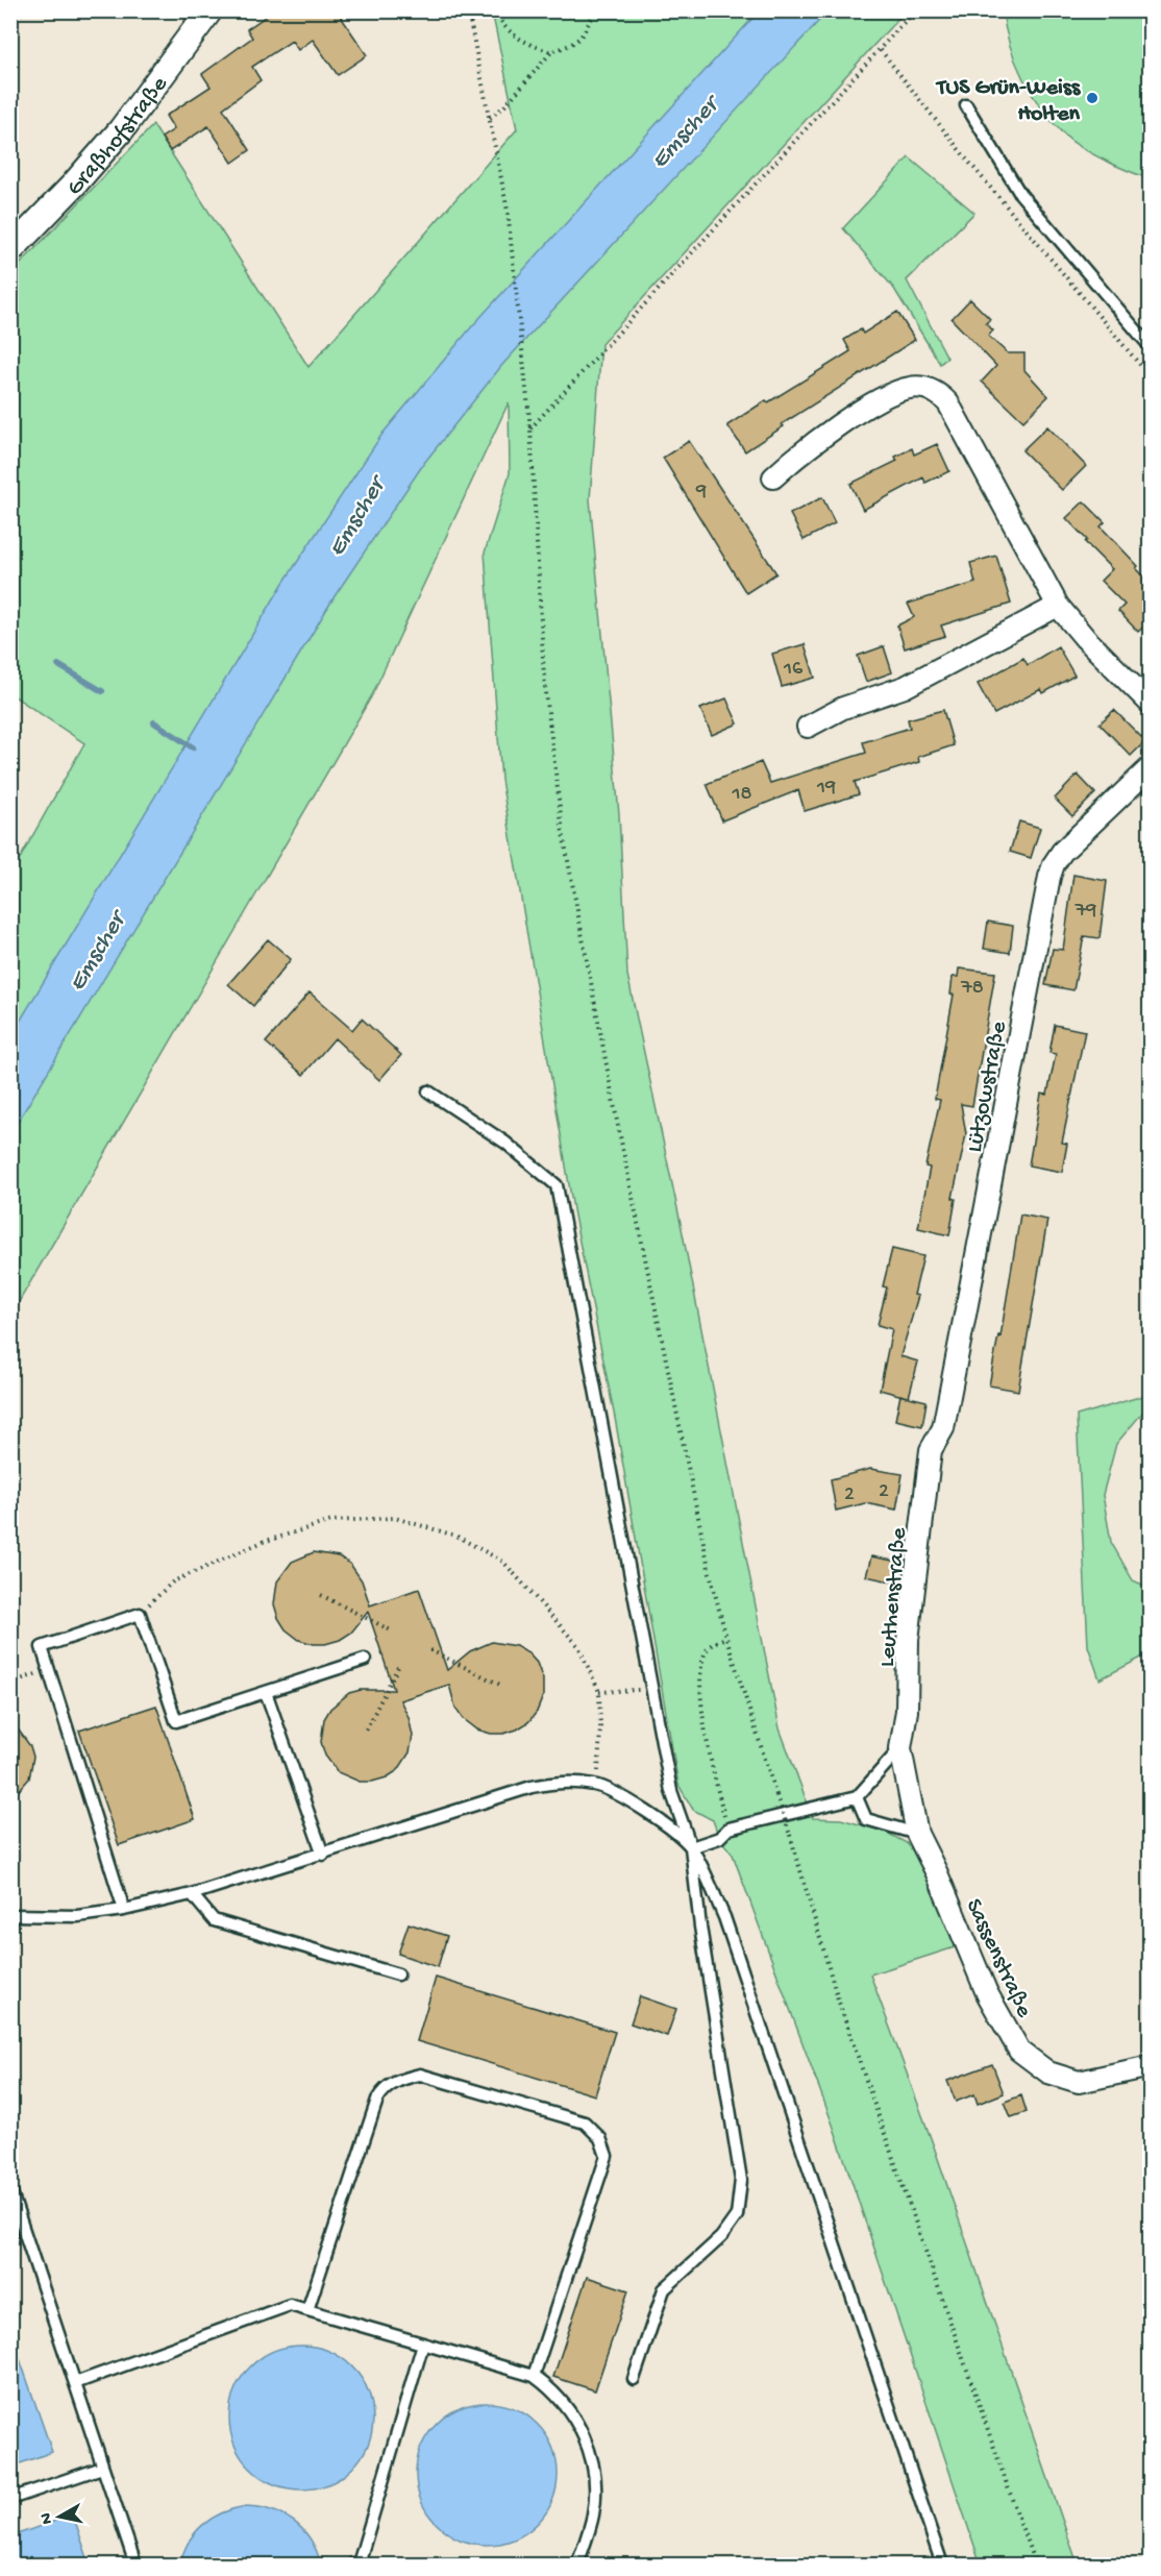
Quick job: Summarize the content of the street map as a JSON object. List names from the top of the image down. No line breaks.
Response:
{"streets":{"street":["Graßhofstraße","Lützowstraße","Leuthenstraße","Sassenstraße"]},"crossings":[["Lützowstraße","Leuthenstraße"],["Leuthenstraße","Sassenstraße"]],"water":["Emscher"],"places":["TUS Grün-Weiss Holten"],"house_numbers":["9","16","19","18","79","78","2","2"],"north":"left"}
